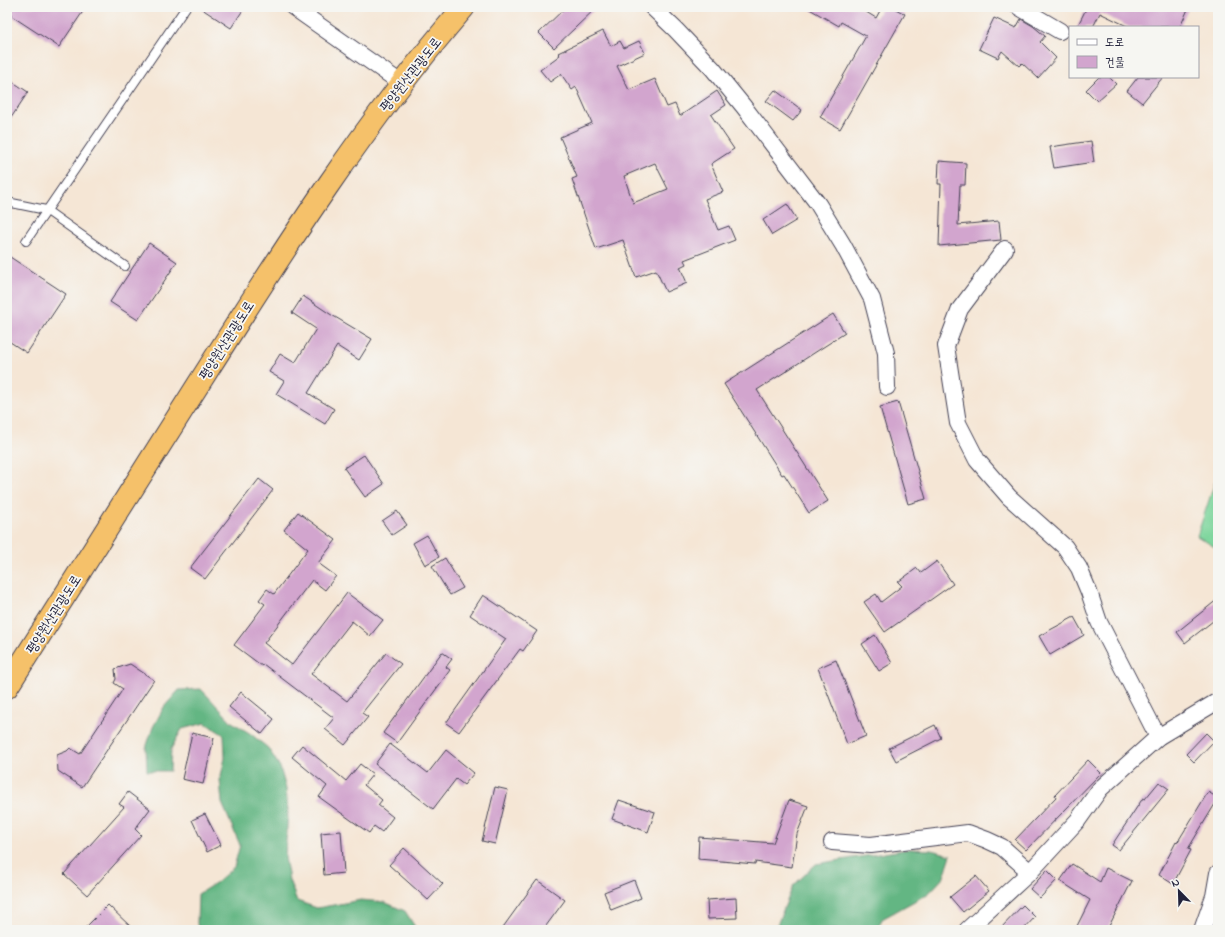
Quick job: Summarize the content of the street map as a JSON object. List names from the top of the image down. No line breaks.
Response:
{"streets":{"highway":["평양원산관광도로"]},"legend":["도로","건물"],"north":"top left"}
